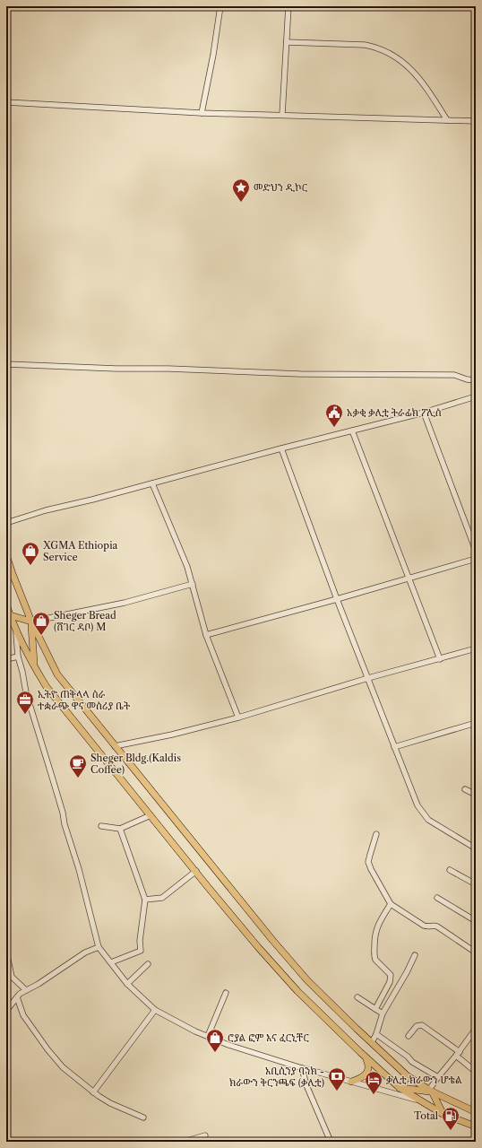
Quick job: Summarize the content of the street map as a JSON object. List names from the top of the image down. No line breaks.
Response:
{"places":{"place":["መድህን ዲኮር"],"public building":["አቃቂ ቃሊቲ ትራፊክ ፖሊስ"],"shop":["XGMA Ethiopia Service","Sheger Bread (ሸገር ዳቦ) M","ሮያል ፎም እና ፈርኒቸር"],"office":["ኢትዮ ጠቅላላ ስራ ተቋራጭ ዋና መስሪያ ቤት"],"cafe":["Sheger Bldg.(Kaldis Coffee)"],"bank":["አቢሲንያ ባንክ - ክራውን ቅርንጫፍ (ቃሊቲ)"],"hotel":["ቃሊቲ ክራውን ሆቴል"],"fuel station":["Total"]}}
